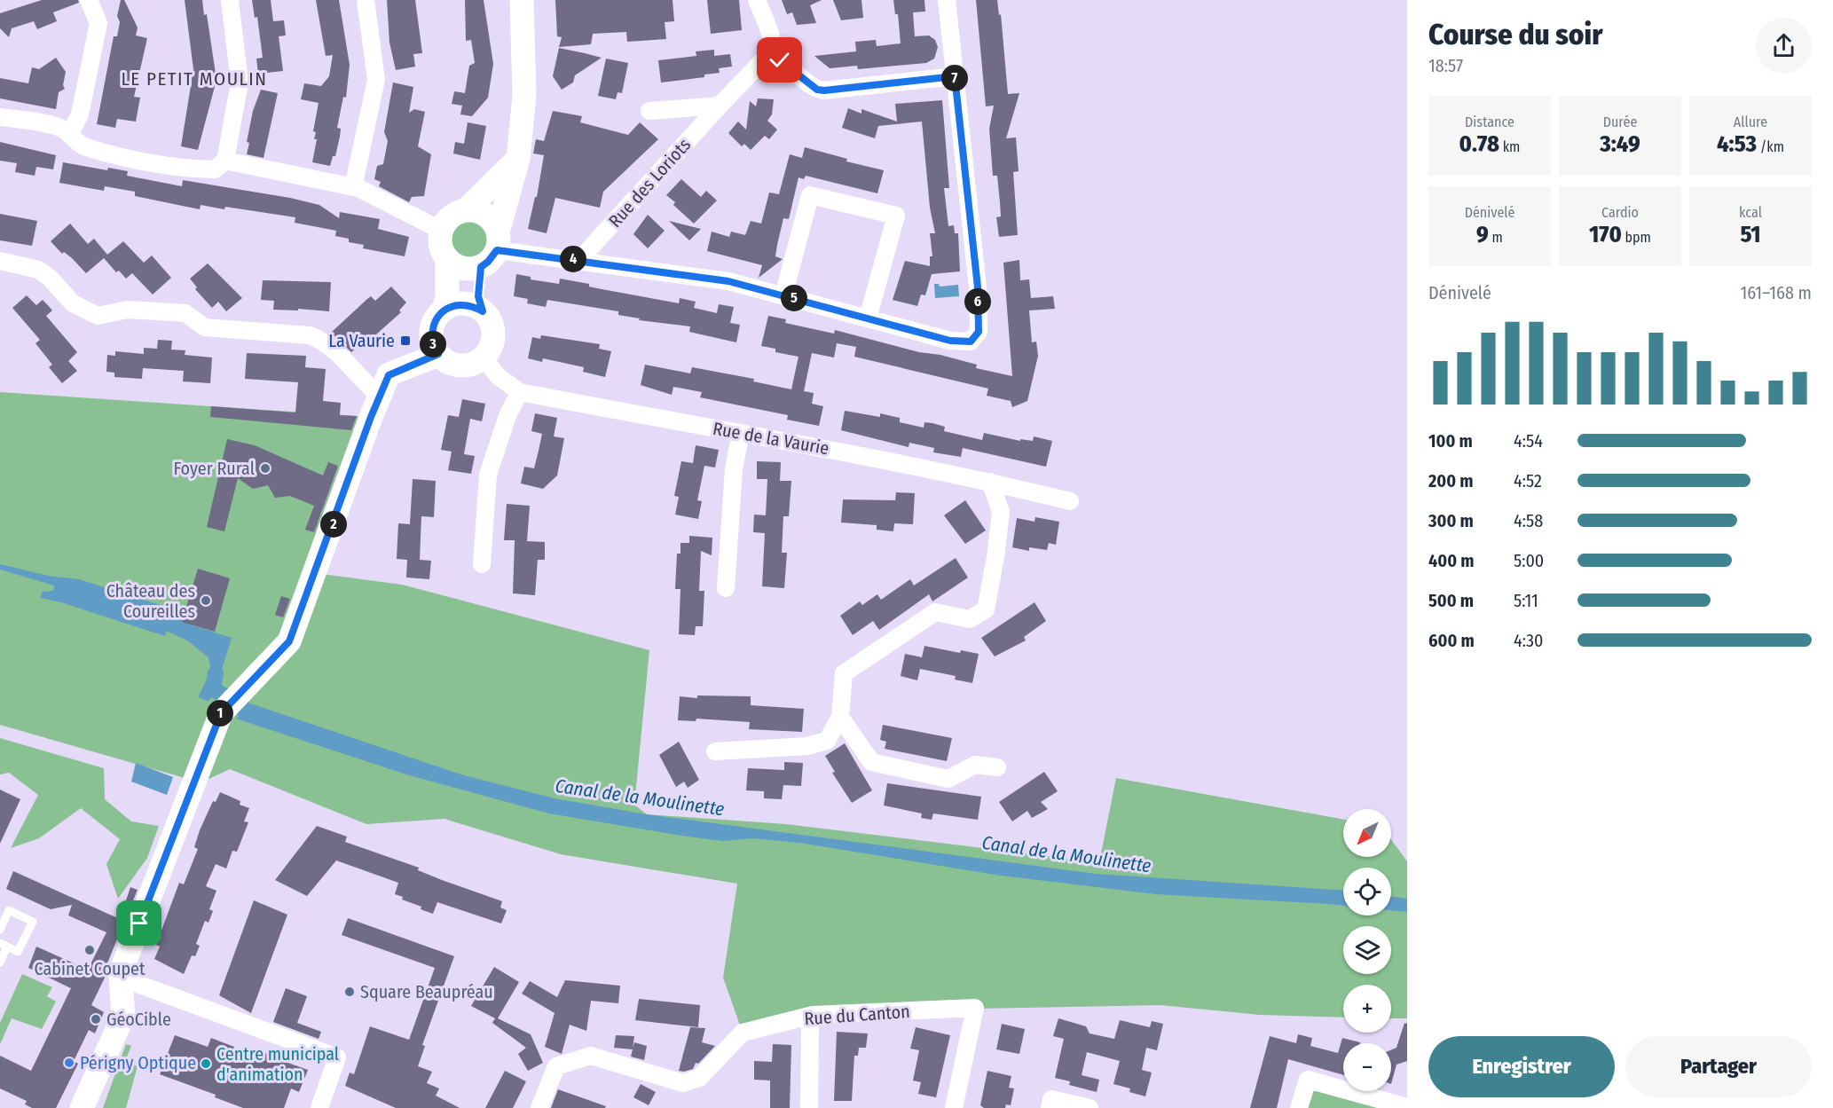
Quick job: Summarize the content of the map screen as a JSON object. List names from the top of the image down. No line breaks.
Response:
{"streets":{"street":["Rue des Loriots","Rue de la Vaurie","Rue du Canton"]},"districts":["LE PETIT MOULIN"],"water":["Canal de la Moulinette"],"places":{"transit":["La Vaurie"],"other":["Foyer Rural","Château des Coureilles","Cabinet Coupet","Square Beaupréau","GéoCible","Périgny Optique","Centre municipal d'animation"]},"north":"bottom left","page":{"heading":["Course du soir","18:57"],"pins":["7","4","5","6","3","2","1"],"stats":[["Distance","0.78 km"],["Durée","3:49"],["Allure","4:53 /km"],["Dénivelé","9 m"],["Cardio","170 bpm"],["kcal","51"]],"chart":["Dénivelé","161–168 m"],"list":[{"name":"100 m","note":"4:54"},{"name":"200 m","note":"4:52"},{"name":"300 m","note":"4:58"},{"name":"400 m","note":"5:00"},{"name":"500 m","note":"5:11"},{"name":"600 m","note":"4:30"}],"map_buttons":["+","−"],"buttons":["Enregistrer","Partager"]}}
